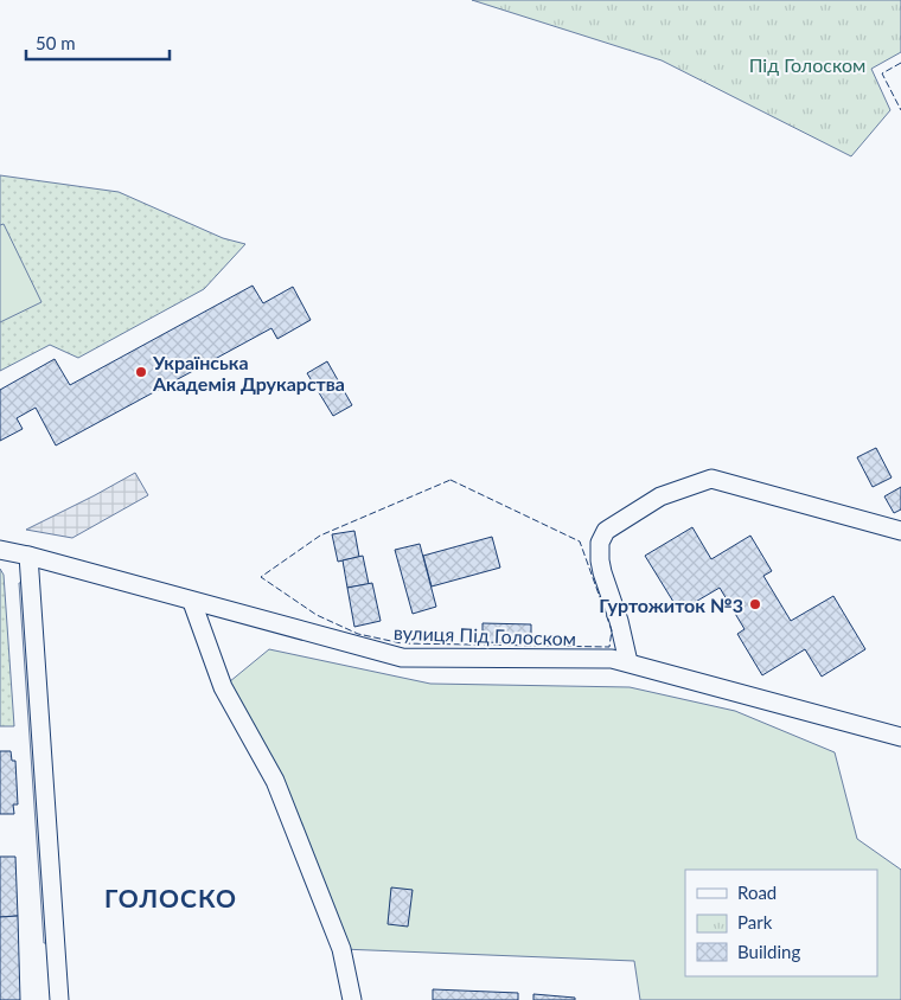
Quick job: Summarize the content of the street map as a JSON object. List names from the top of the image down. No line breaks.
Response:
{"streets":{"street":["вулиця Під Голоском"]},"districts":["ГОЛОСКО"],"parks":["Під Голоском"],"places":["Українська Академія Друкарства","Гуртожиток №3"],"legend":["Road","Park","Building"],"scale_bar":"50 m"}
